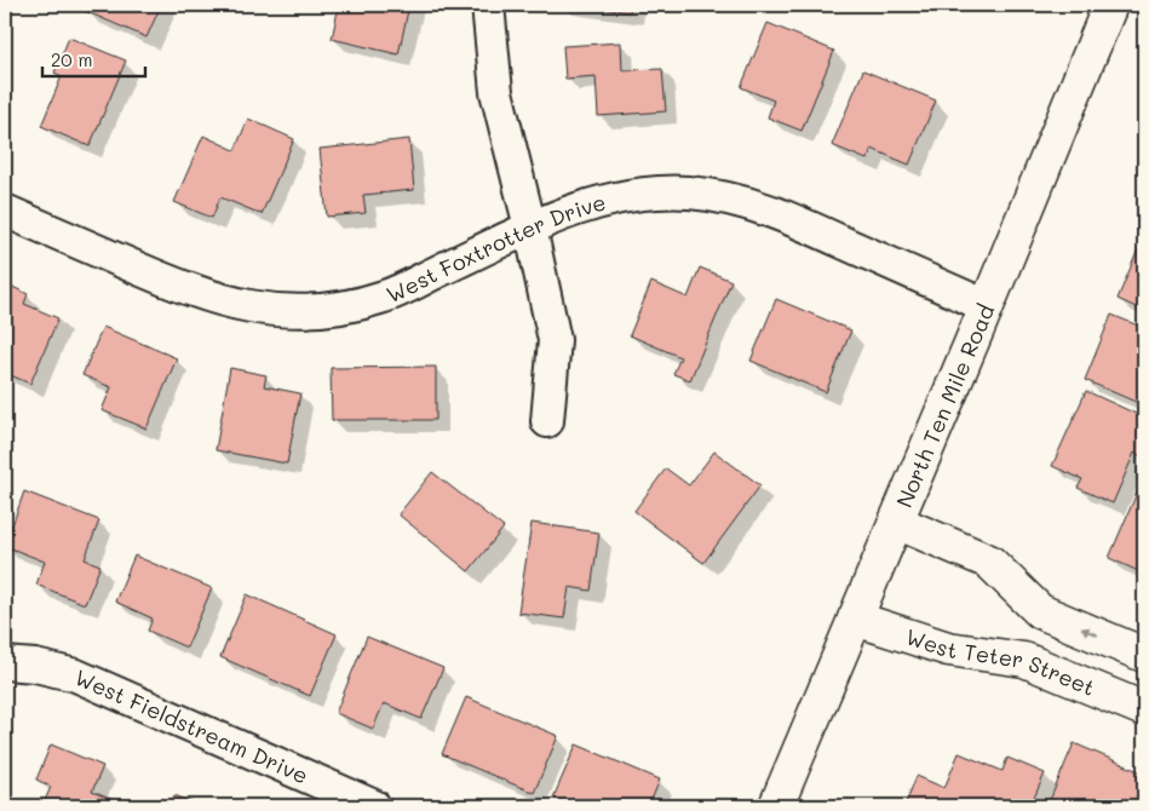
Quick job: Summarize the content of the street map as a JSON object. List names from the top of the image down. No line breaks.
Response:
{"streets":{"main road":["North Ten Mile Road","West Teter Street"],"street":["West Foxtrotter Drive","West Fieldstream Drive"]},"crossings":[["West Foxtrotter Drive","North Ten Mile Road"],["North Ten Mile Road","West Teter Street"]],"scale_bar":"20 m"}
